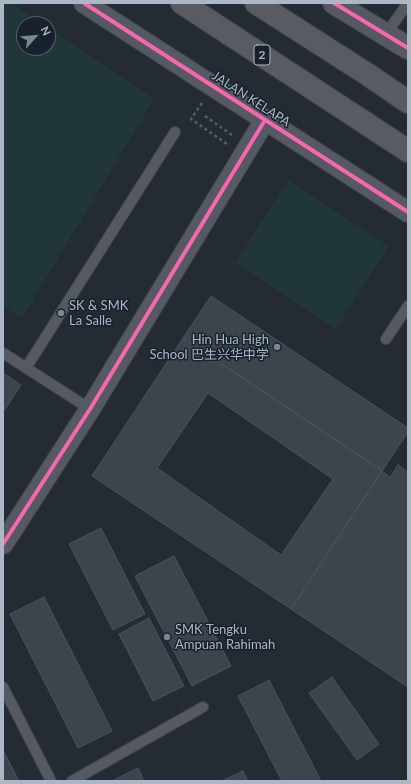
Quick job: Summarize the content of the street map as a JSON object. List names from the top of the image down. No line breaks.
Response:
{"streets":{"highway":["2"],"street":["JALAN KELAPA"]},"places":["SK & SMK La Salle","Hin Hua High School 巴生兴华中学","SMK Tengku Ampuan Rahimah"],"north":"top right"}
